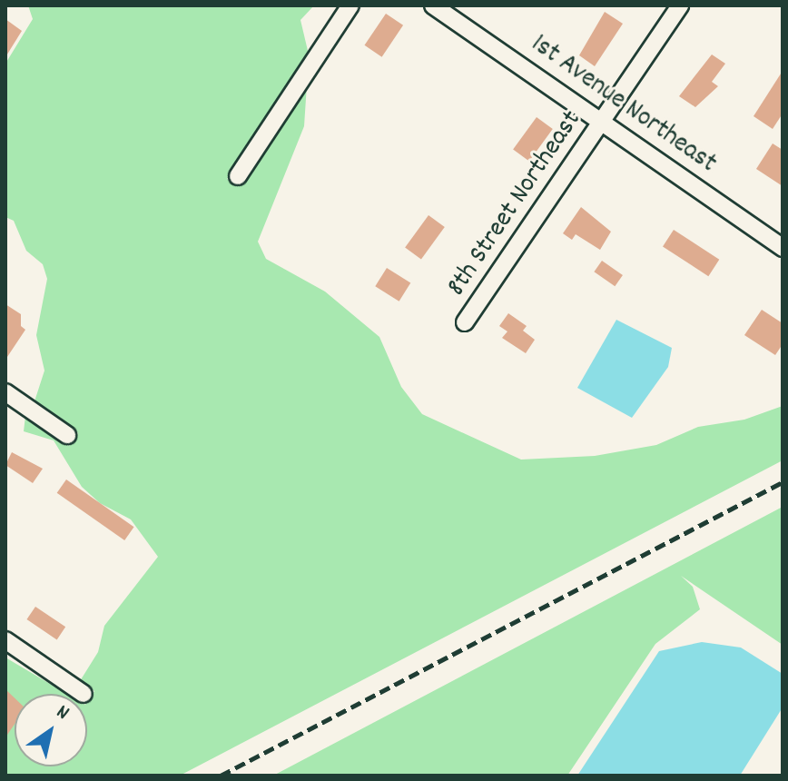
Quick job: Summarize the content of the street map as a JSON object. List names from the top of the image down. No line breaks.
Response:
{"streets":{"street":["1st Avenue Northeast","8th Street Northeast"]},"crossings":[["1st Avenue Northeast","8th Street Northeast"]],"north":"top right"}
